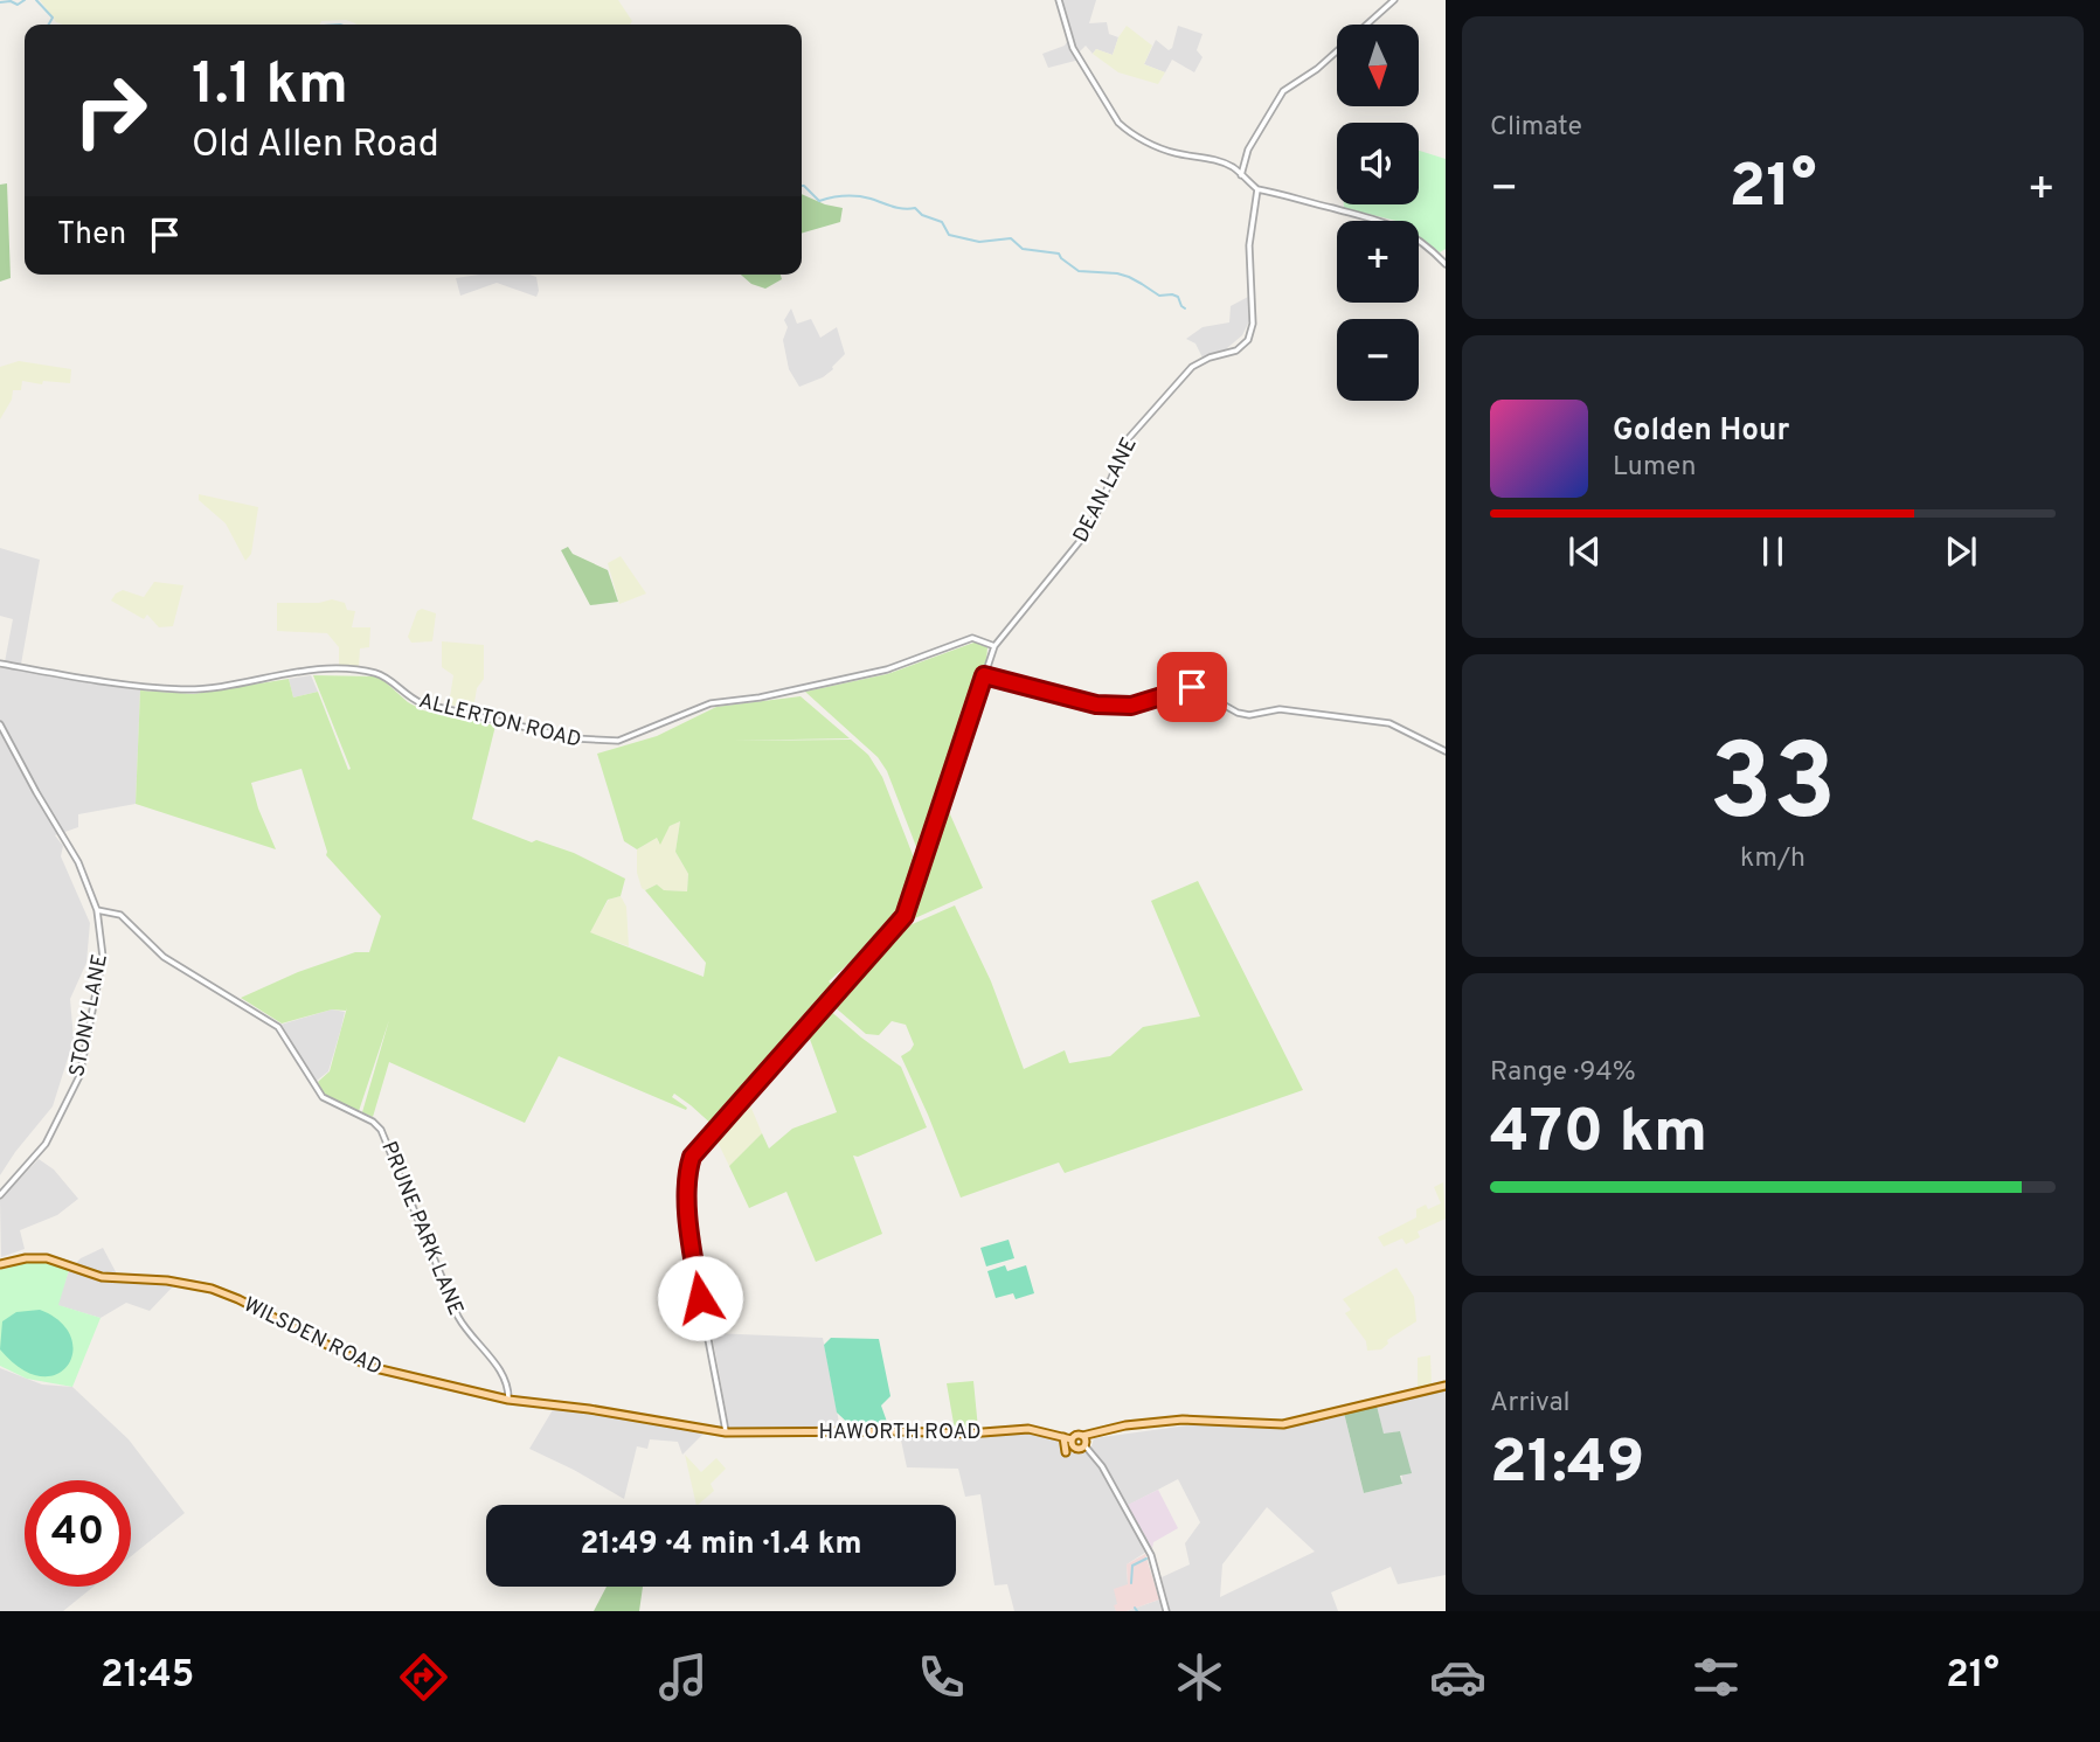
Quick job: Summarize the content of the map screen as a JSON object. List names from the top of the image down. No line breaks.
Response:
{"streets":{"main road":["WILSDEN ROAD","HAWORTH ROAD"],"street":["DEAN LANE","ALLERTON ROAD","STONY LANE","PRUNE PARK LANE"]},"crossings":[["DEAN LANE","ALLERTON ROAD"],["DEAN LANE","WILSDEN ROAD"],["DEAN LANE","HAWORTH ROAD"],["STONY LANE","PRUNE PARK LANE"],["PRUNE PARK LANE","WILSDEN ROAD"],["WILSDEN ROAD","HAWORTH ROAD"]],"north":"bottom","page":{"tile":["Climate",["33","km/h"],["Range · 94%","470 km"],["Arrival","21:49"]],"map_buttons":["+","−"],"turn":["1.1 km","Old Allen Road"],"heat":["−","21°","+"],"then":"Then","song":["Golden Hour","Lumen"],"limit":"40","trip":"21:49 · 4 min · 1.4 km","tabs":["21:45","21°"]}}
